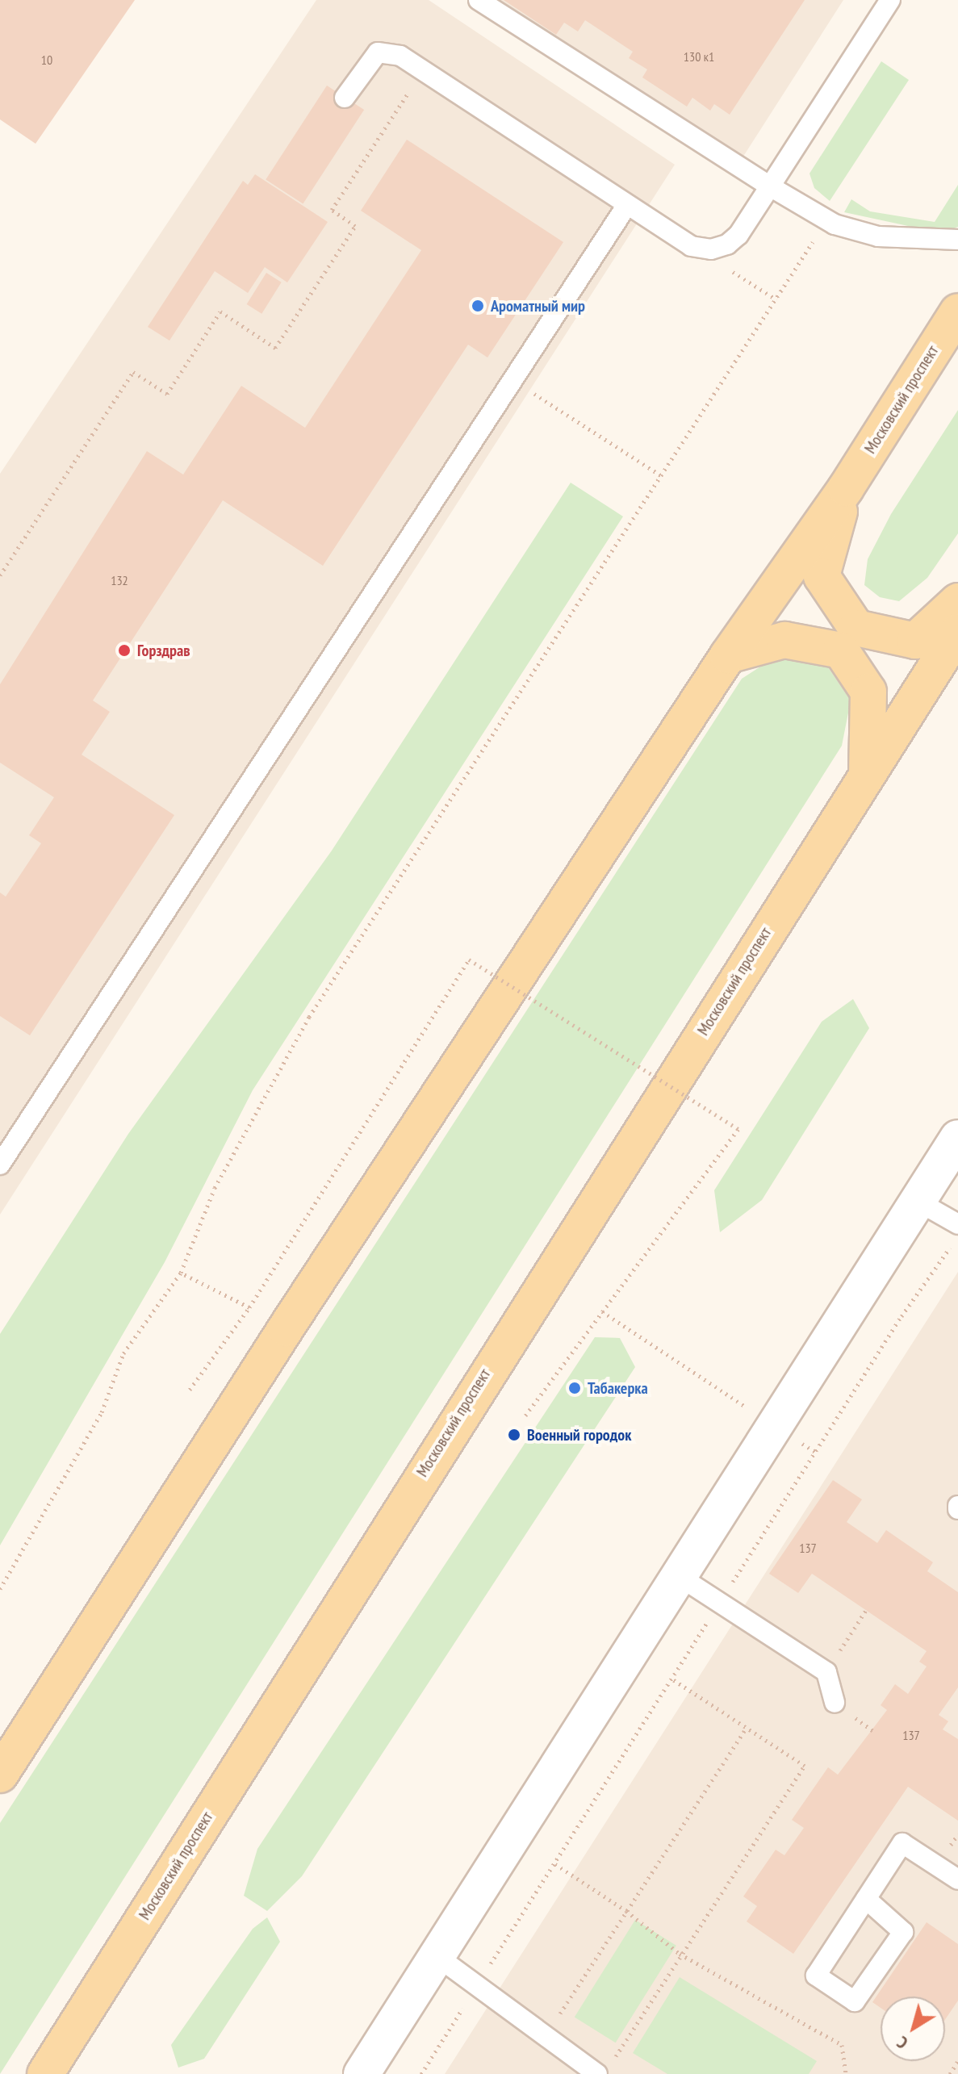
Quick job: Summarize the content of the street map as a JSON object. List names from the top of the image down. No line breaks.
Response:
{"streets":{"main road":["Московский проспект"]},"places":["Ароматный мир","Горздрав","Табакерка","Военный городок"],"house_numbers":["130 к1","10","132","137","137"],"north":"bottom left"}
